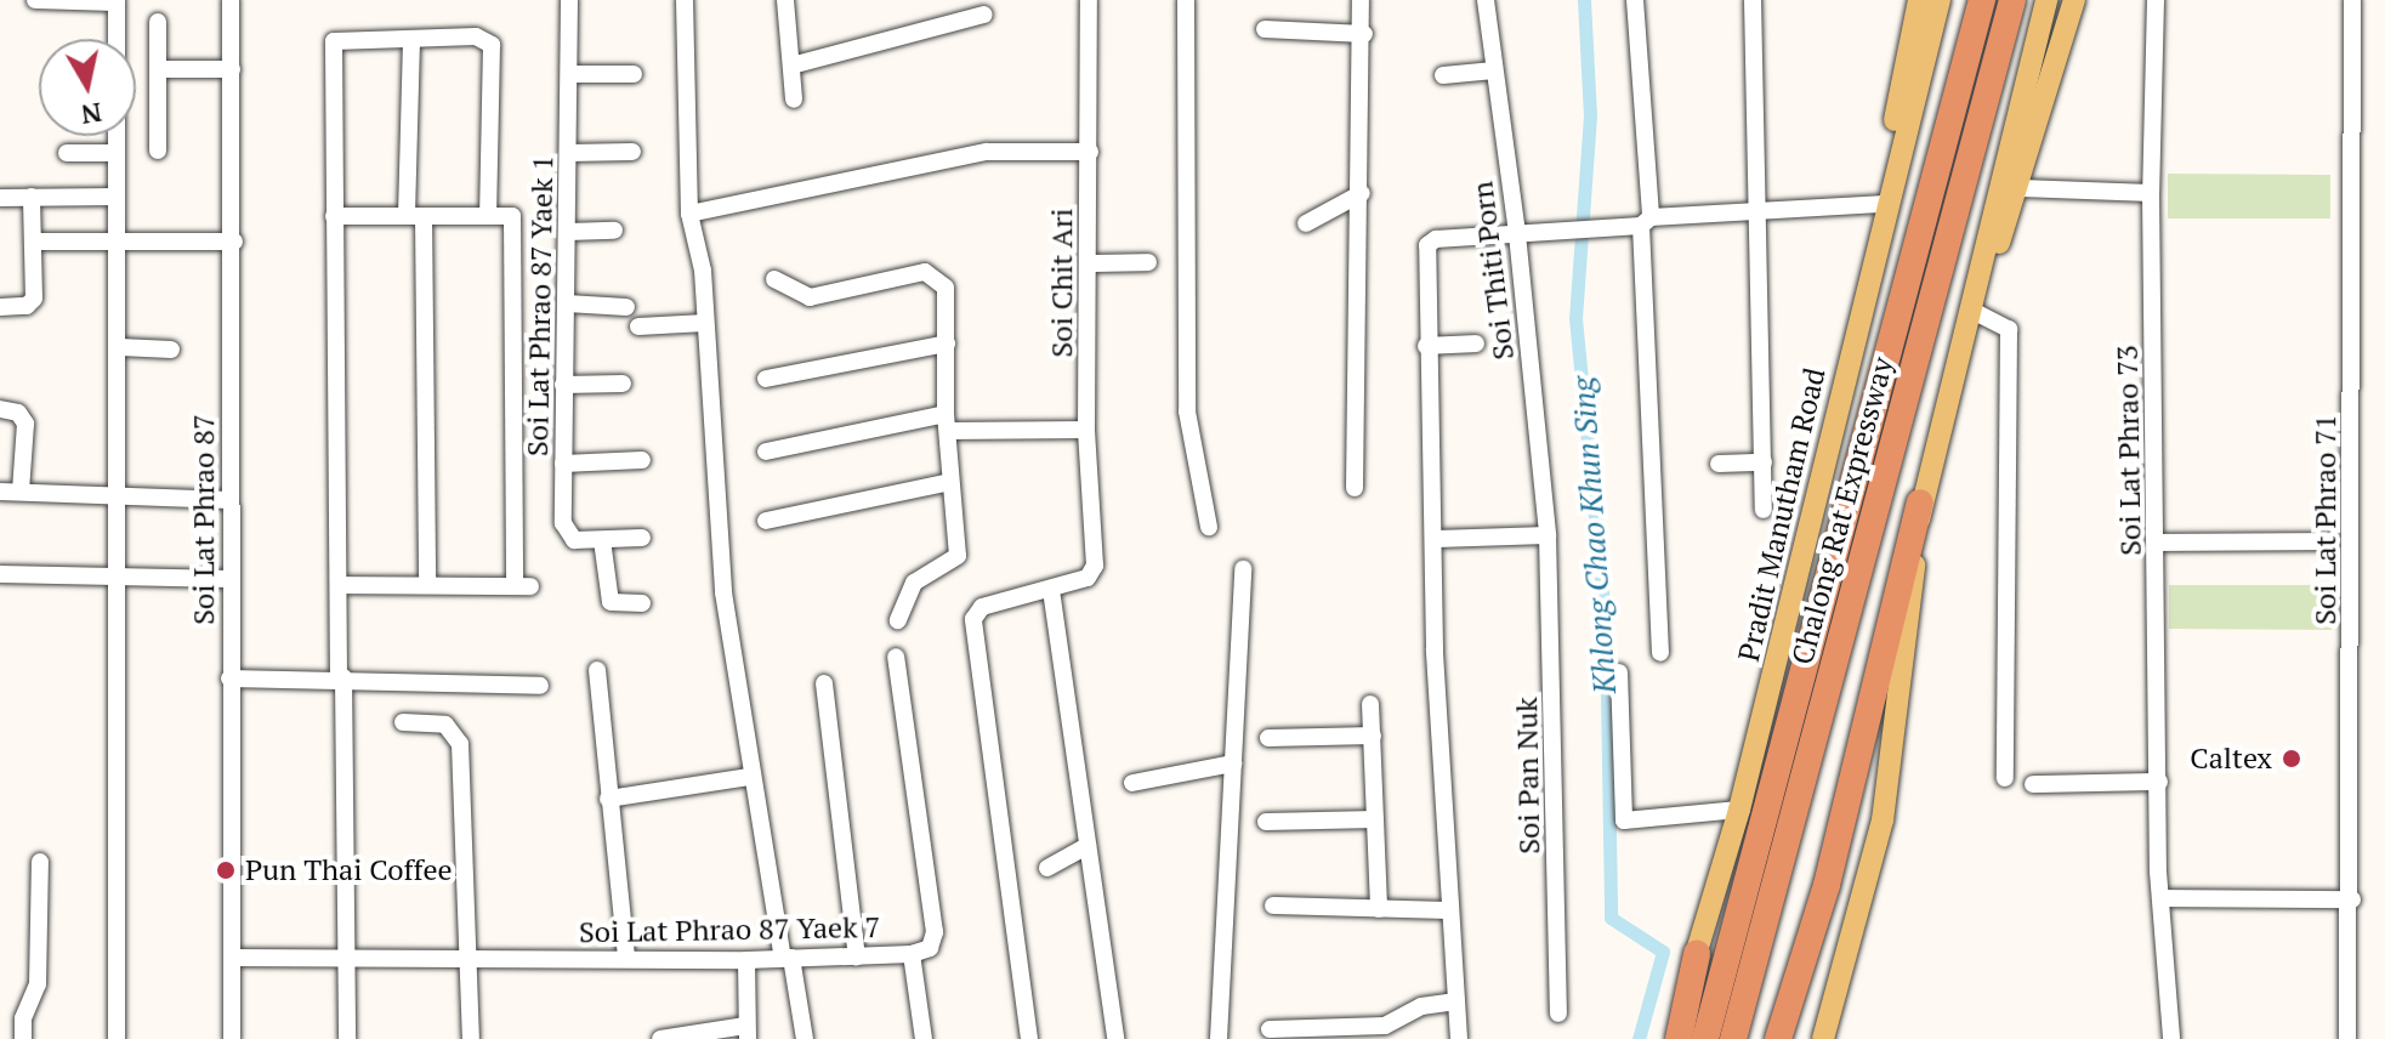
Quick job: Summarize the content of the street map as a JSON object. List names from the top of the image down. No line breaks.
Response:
{"streets":{"highway":["Chalong Rat Expressway"],"main road":["Pradit Manutham Road"],"street":["Soi Thiti Porn","Soi Chit Ari","Soi Lat Phrao 87 Yaek 1","Soi Lat Phrao 73","Soi Lat Phrao 87","Soi Lat Phrao 71","Soi Pan Nuk","Soi Lat Phrao 87 Yaek 7"]},"crossings":[["Soi Thiti Porn","Soi Pan Nuk"],["Soi Lat Phrao 87","Soi Lat Phrao 87 Yaek 7"]],"water":["Khlong Chao Khun Sing"],"places":["Caltex","Pun Thai Coffee"],"north":"bottom"}
